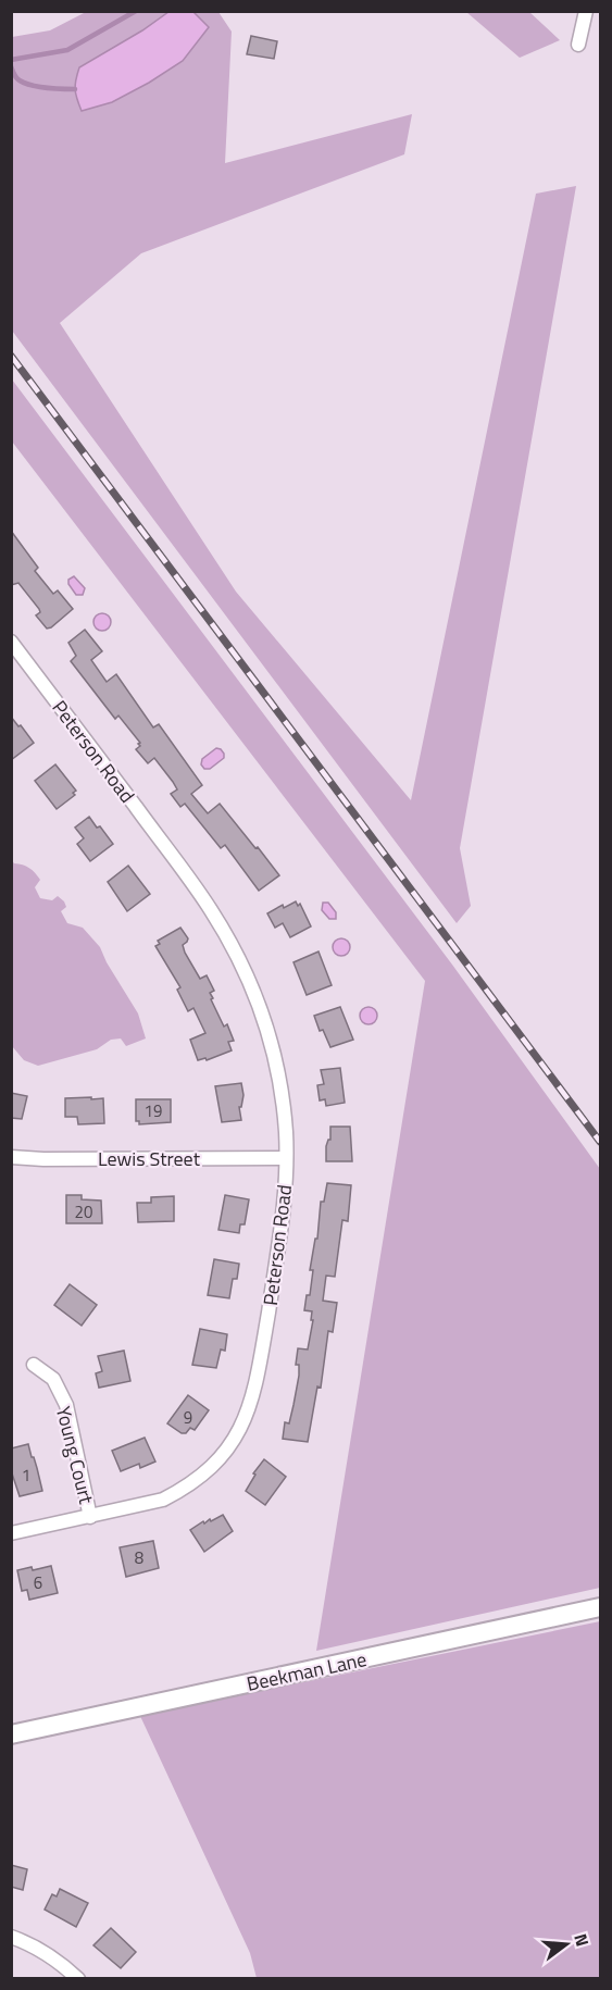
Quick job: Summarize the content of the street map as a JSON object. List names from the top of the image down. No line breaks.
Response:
{"streets":{"street":["Peterson Road","Lewis Street","Young Court","Beekman Lane"]},"crossings":[["Peterson Road","Lewis Street"],["Peterson Road","Young Court"]],"house_numbers":["19","20","9","1","8","6"],"north":"right"}
